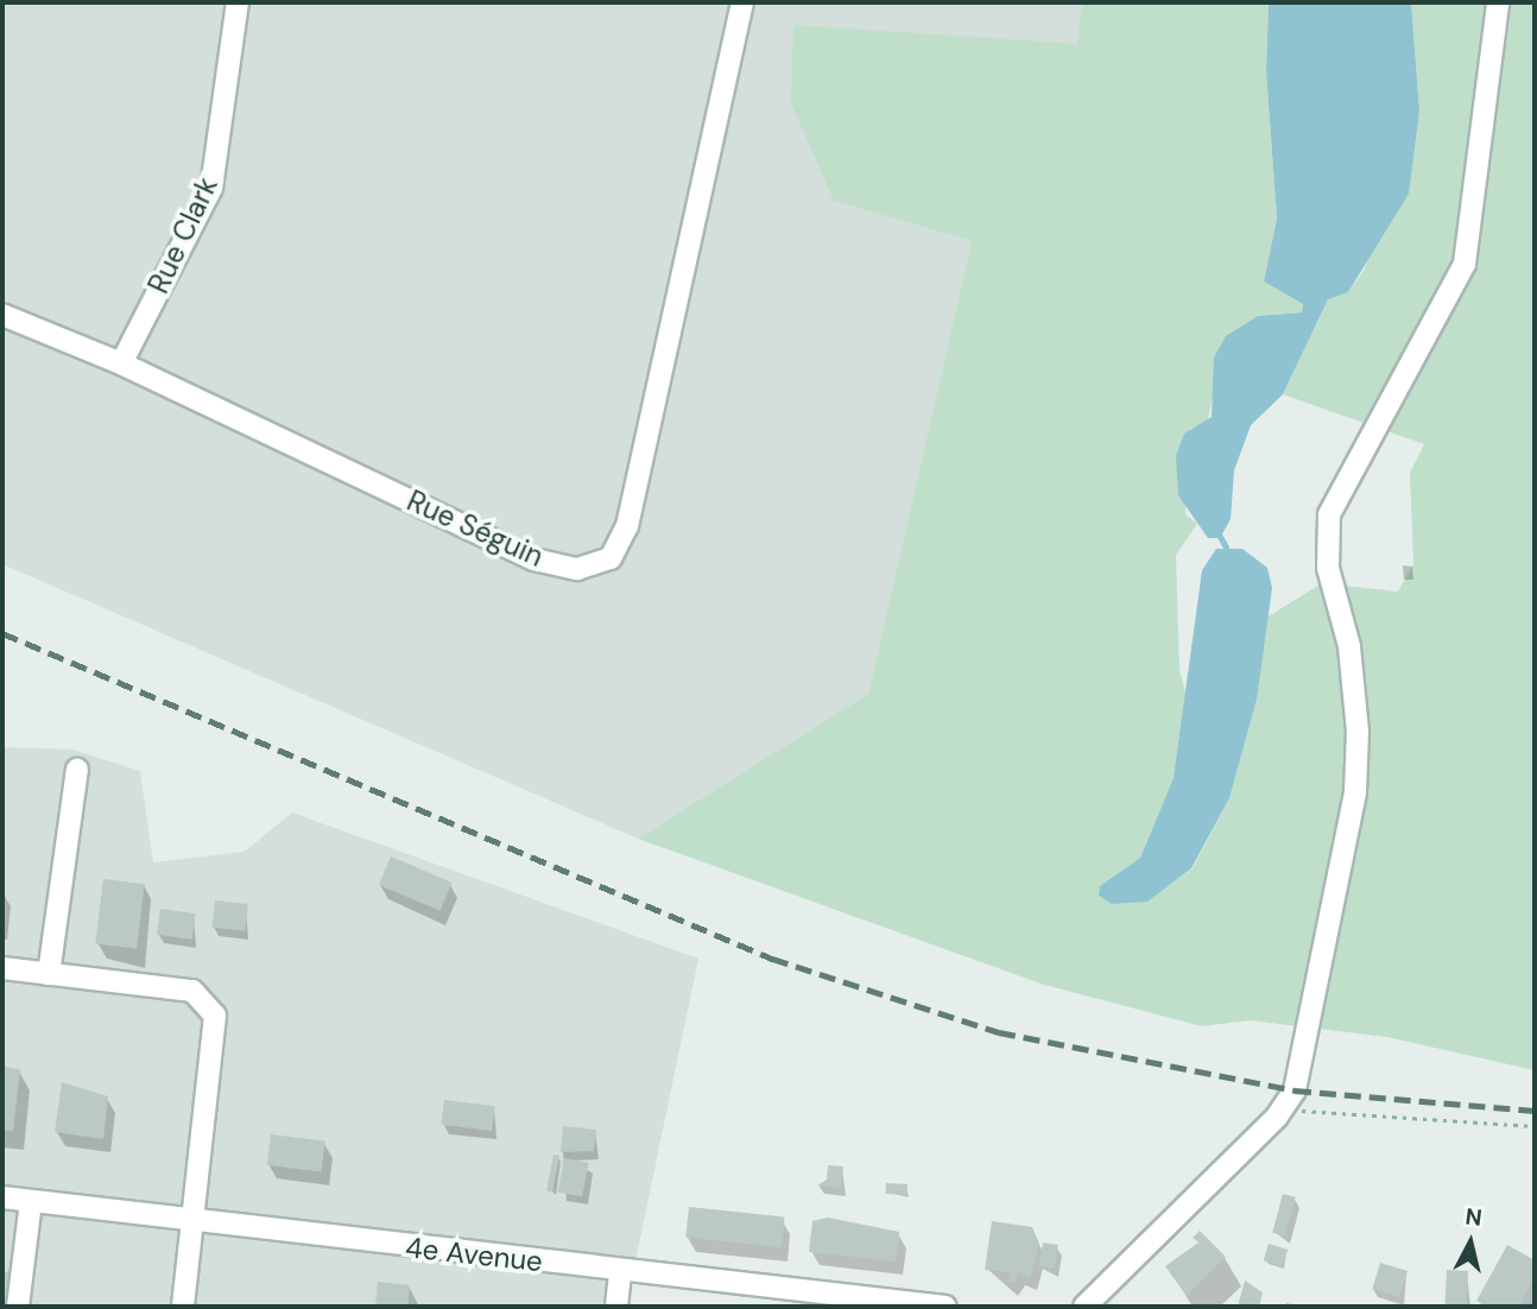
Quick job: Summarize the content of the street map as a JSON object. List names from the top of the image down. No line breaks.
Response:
{"streets":{"street":["Rue Clark","Rue Séguin","4e Avenue"]},"crossings":[["Rue Clark","Rue Séguin"]],"north":"top"}
